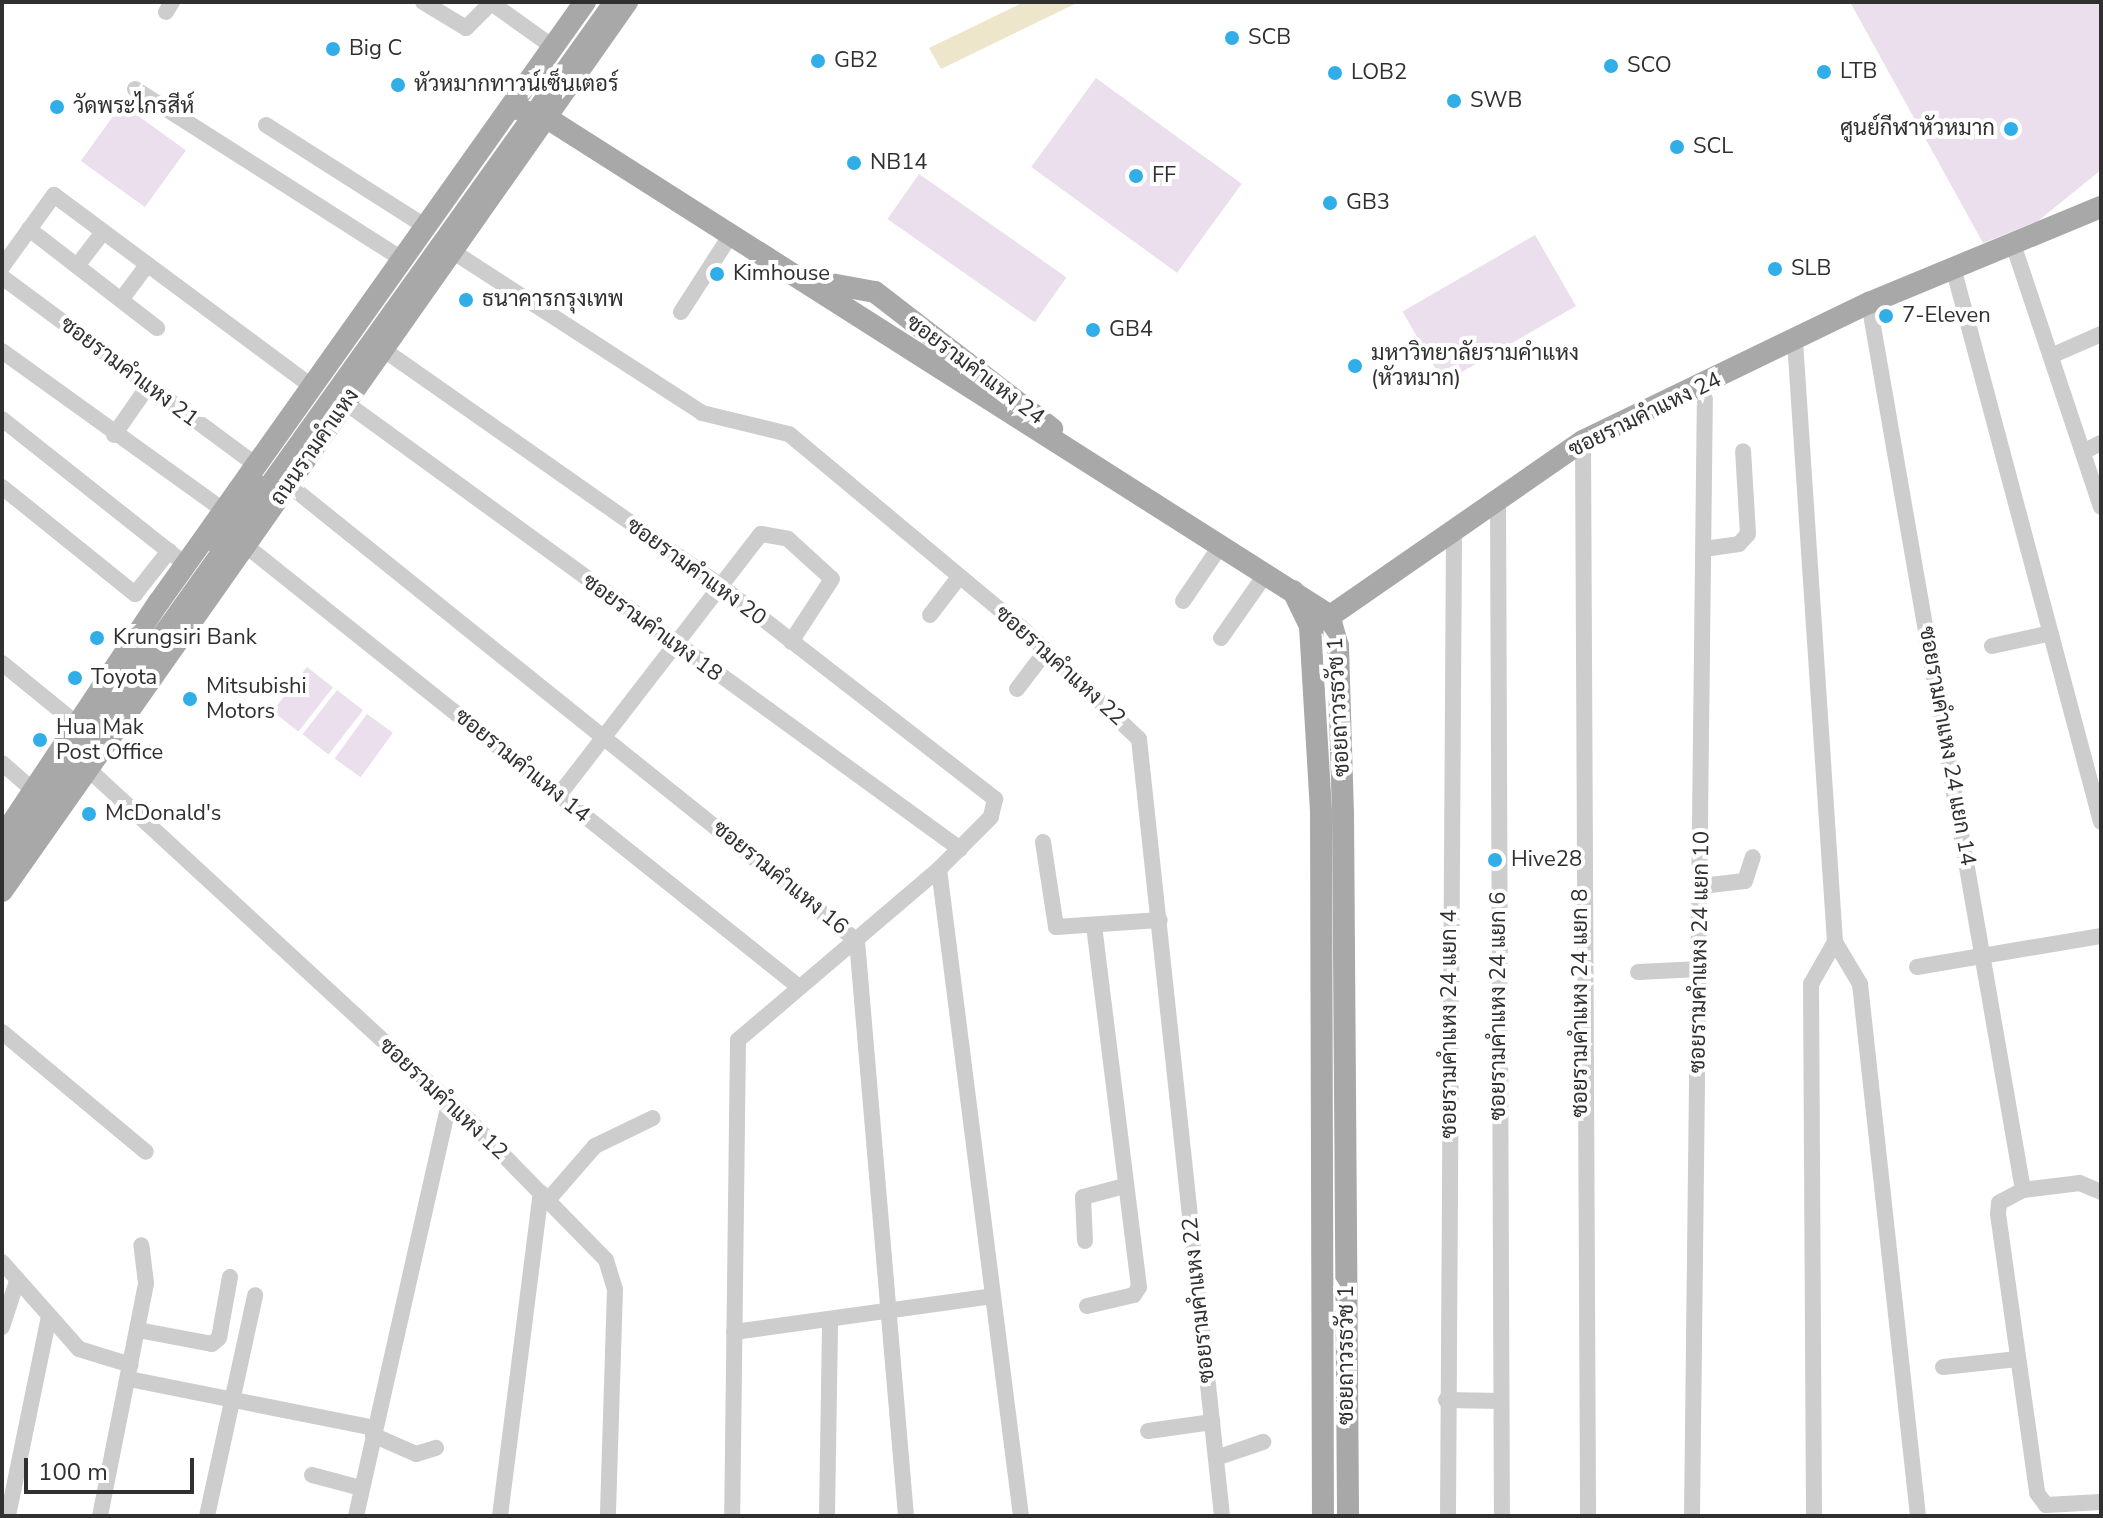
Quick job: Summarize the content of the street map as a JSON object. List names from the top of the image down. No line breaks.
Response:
{"streets":{"main road":["ซอยรามคำแหง 24","ถนนรามคำแหง","ซอยถาวรธวัช 1"],"street":["ซอยรามคำแหง 21","ซอยรามคำแหง 20","ซอยรามคำแหง 18","ซอยรามคำแหง 22","ซอยรามคำแหง 24 แยก 14","ซอยรามคำแหง 14","ซอยรามคำแหง 16","ซอยรามคำแหง 24 แยก 10","ซอยรามคำแหง 24 แยก 8","ซอยรามคำแหง 24 แยก 6","ซอยรามคำแหง 24 แยก 4","ซอยรามคำแหง 12"]},"crossings":[["ซอยรามคำแหง 24","ถนนรามคำแหง"],["ซอยรามคำแหง 24","ซอยถาวรธวัช 1"],["ซอยรามคำแหง 24","ซอยรามคำแหง 24 แยก 14"],["ซอยรามคำแหง 24","ซอยรามคำแหง 24 แยก 10"],["ซอยรามคำแหง 24","ซอยรามคำแหง 24 แยก 8"],["ซอยรามคำแหง 24","ซอยรามคำแหง 24 แยก 6"],["ซอยรามคำแหง 24","ซอยรามคำแหง 24 แยก 4"],["ซอยรามคำแหง 21","ถนนรามคำแหง"],["ถนนรามคำแหง","ซอยรามคำแหง 20"],["ถนนรามคำแหง","ซอยรามคำแหง 18"],["ถนนรามคำแหง","ซอยรามคำแหง 22"],["ถนนรามคำแหง","ซอยรามคำแหง 14"],["ถนนรามคำแหง","ซอยรามคำแหง 16"],["ถนนรามคำแหง","ซอยรามคำแหง 12"],["ซอยรามคำแหง 20","ซอยรามคำแหง 18"]],"places":["SCB","Big C","GB2","SCO","LTB","LOB2","หัวหมากทาวน์เซ็นเตอร์","SWB","วัดพระไกรสีห์","ศูนย์กีฬาหัวหมาก","SCL","NB14","FF","GB3","SLB","Kimhouse","ธนาคารกรุงเทพ","7-Eleven","GB4","มหาวิทยาลัยรามคำแหง (หัวหมาก)","Krungsiri Bank","Toyota","Mitsubishi Motors","Hua Mak Post Office","McDonald's","Hive28"],"scale_bar":"100 m"}
